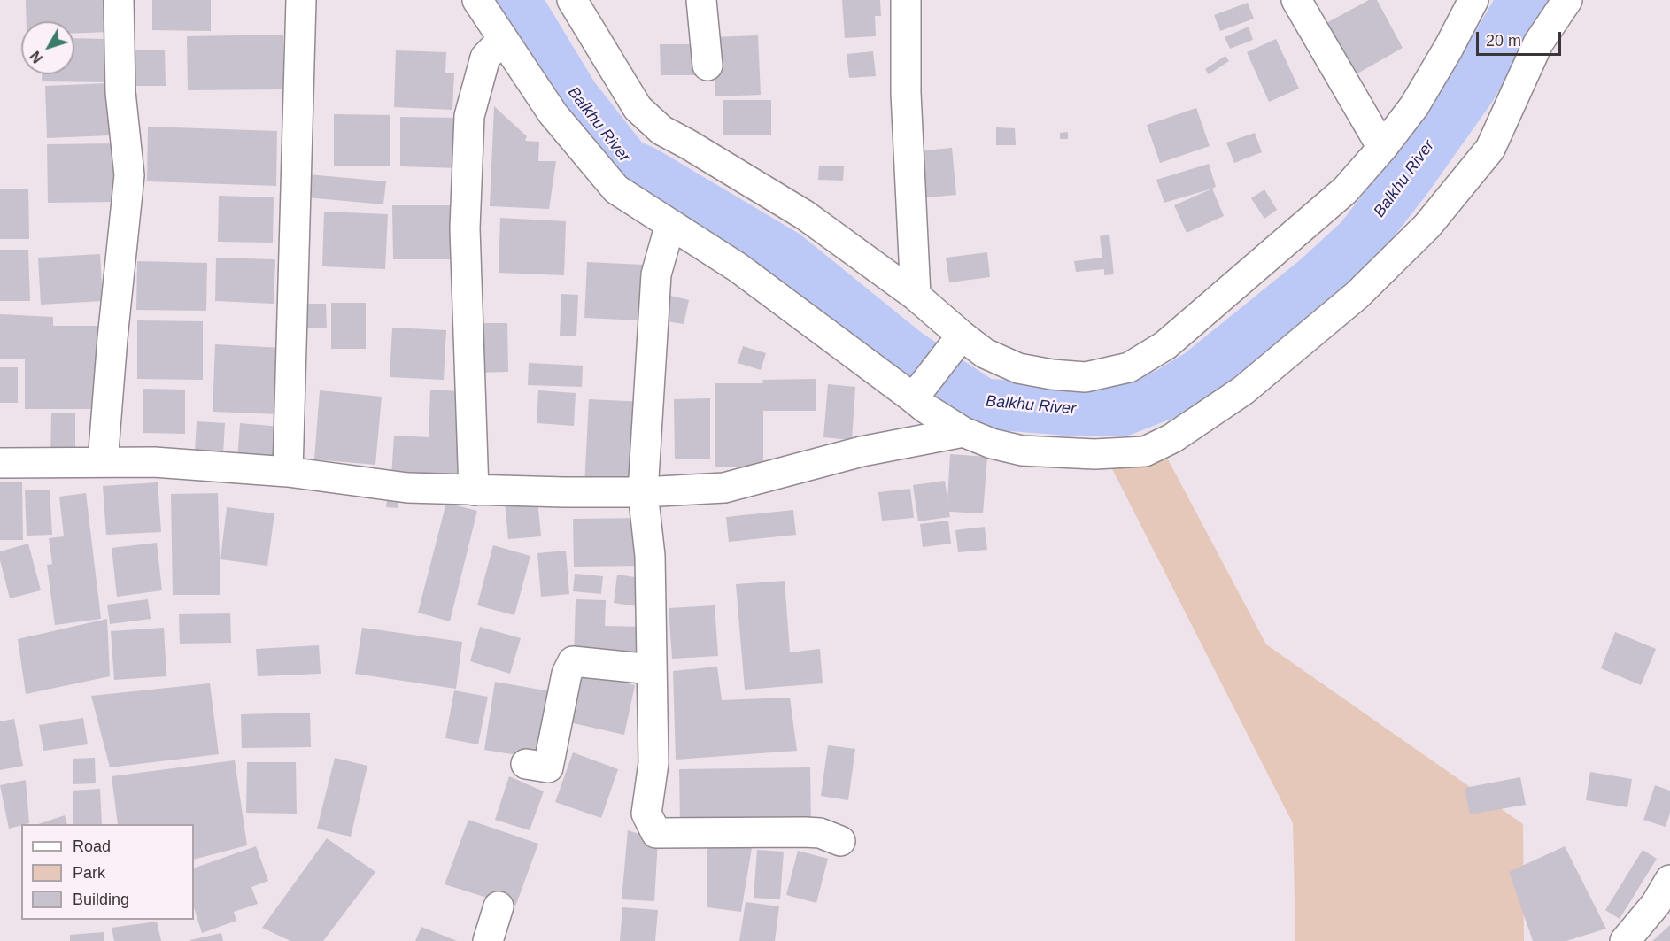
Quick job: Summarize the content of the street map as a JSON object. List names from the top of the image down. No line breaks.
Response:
{"water":["Balkhu River"],"legend":["Road","Park","Building"],"scale_bar":"20 m","north":"bottom left"}
